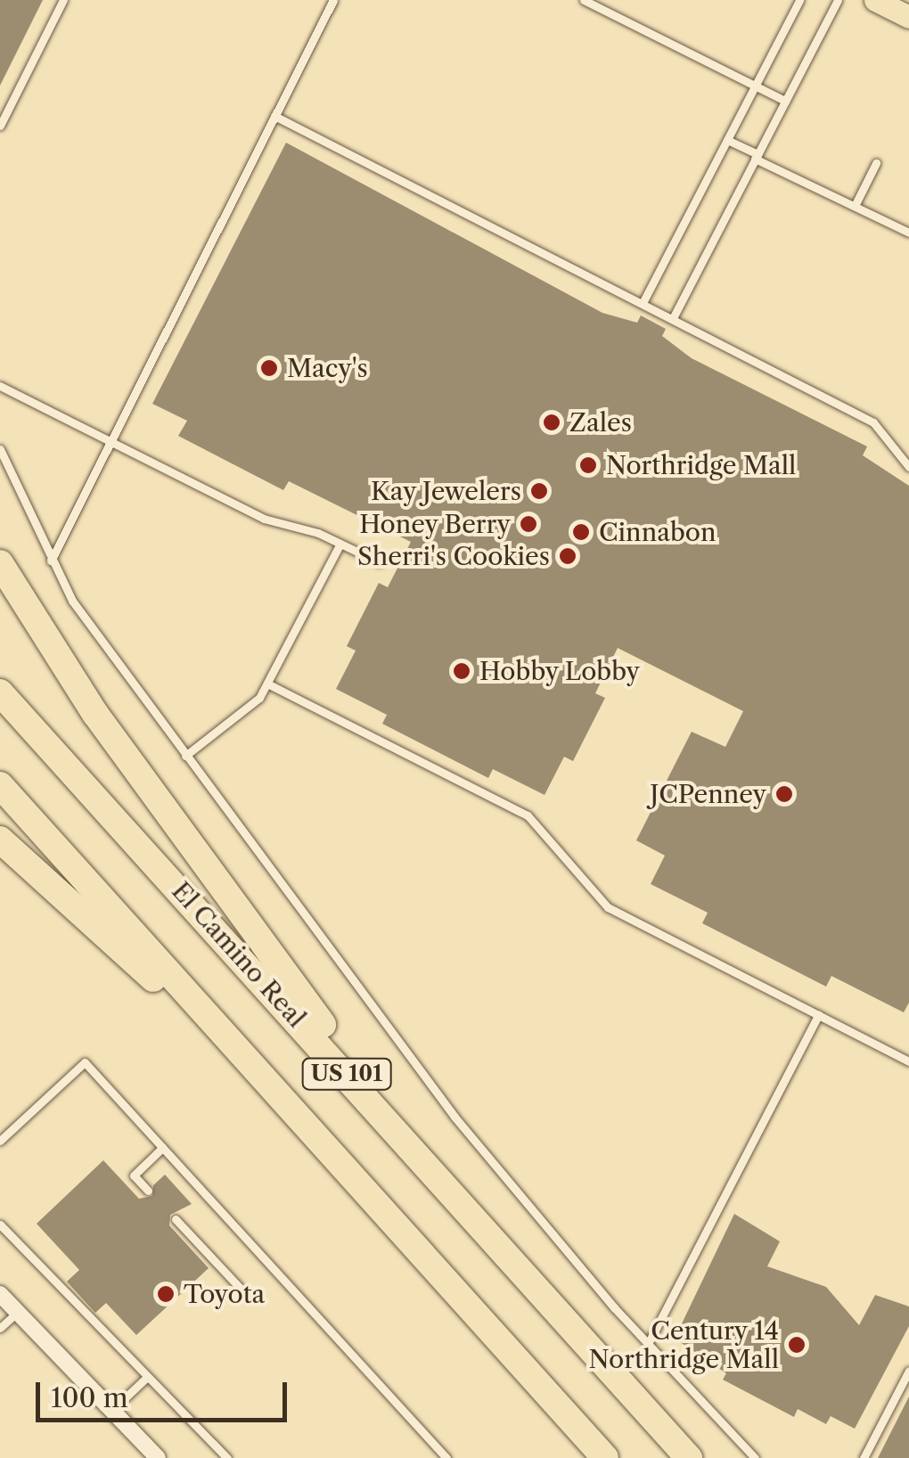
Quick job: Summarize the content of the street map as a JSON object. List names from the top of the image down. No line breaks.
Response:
{"streets":{"highway":["El Camino Real","US 101"]},"places":["Macy's","Zales","Northridge Mall","Kay Jewelers","Honey Berry","Cinnabon","Sherri's Cookies","Hobby Lobby","JCPenney","Toyota","Century 14 Northridge Mall"],"scale_bar":"100 m"}
